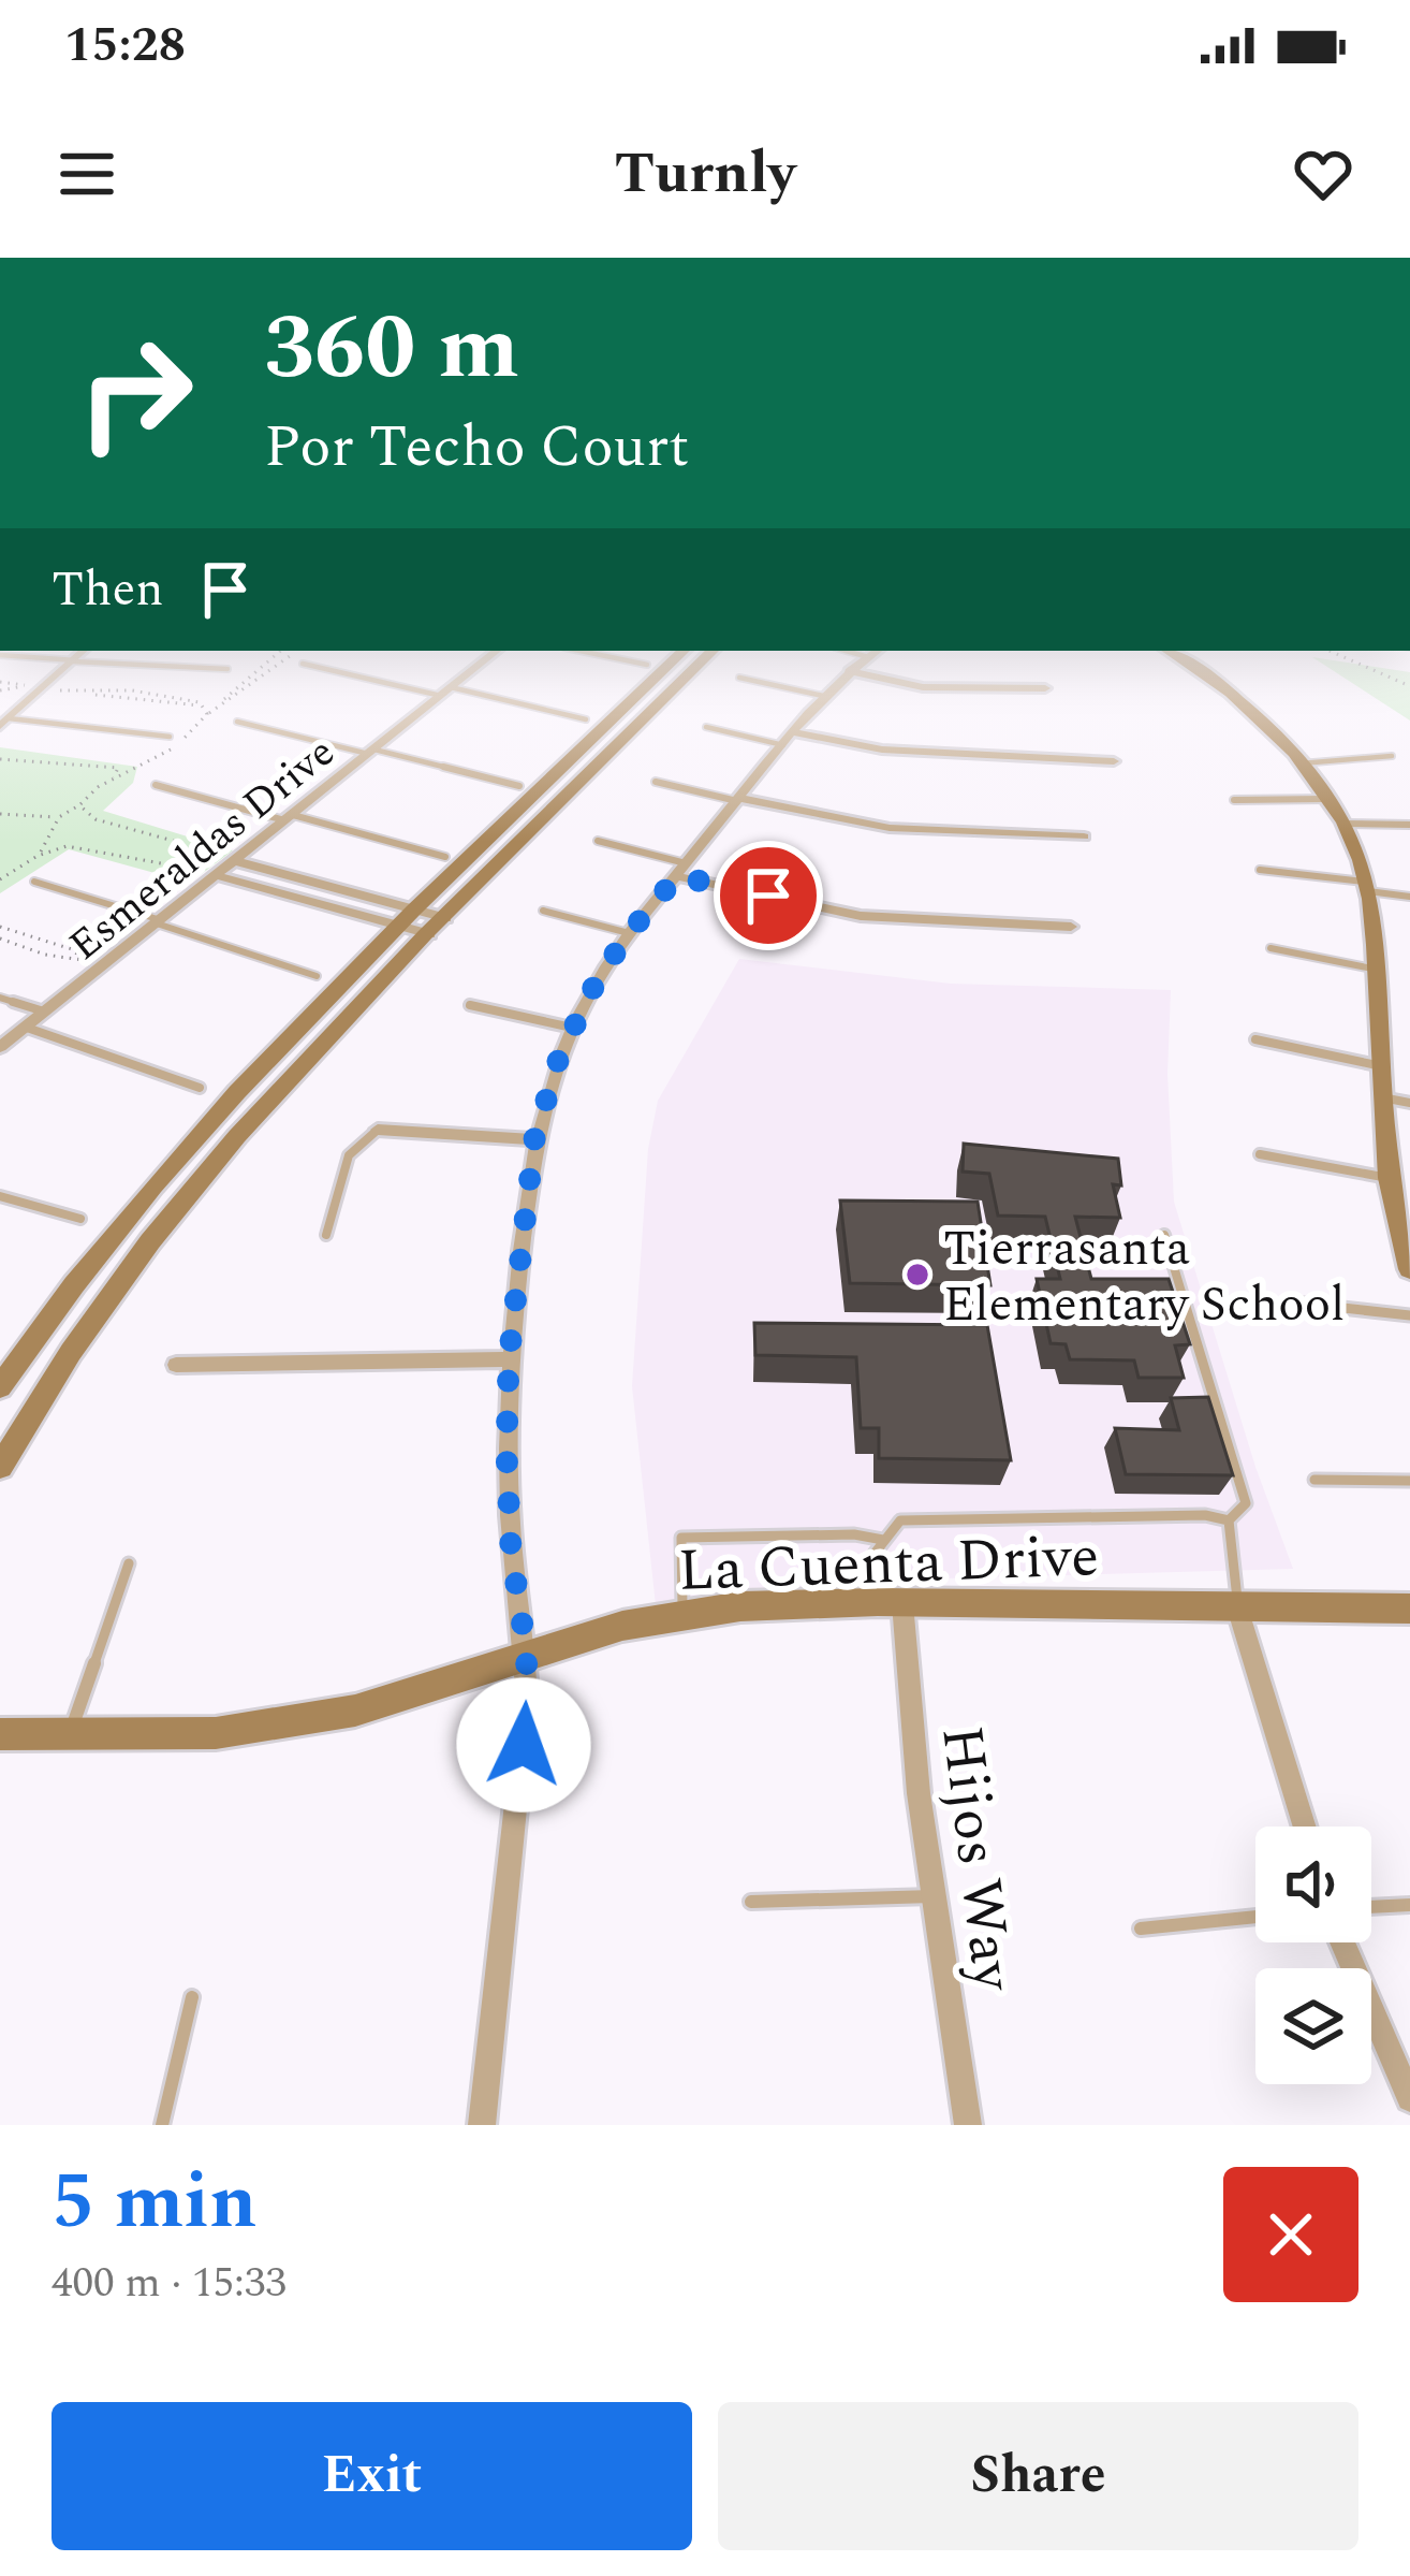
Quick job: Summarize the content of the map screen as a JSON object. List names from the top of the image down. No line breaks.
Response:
{"streets":{"main road":["La Cuenta Drive"],"street":["Esmeraldas Drive","Hijos Way"]},"crossings":[["La Cuenta Drive","Hijos Way"]],"places":["Tierrasanta Elementary School"],"page":{"status":"15:28","header":"Turnly","turn":["360 m","Por Techo Court"],"then":"Then","heading":["5 min","400 m · 15:33"],"buttons":["Exit","Share"]}}
